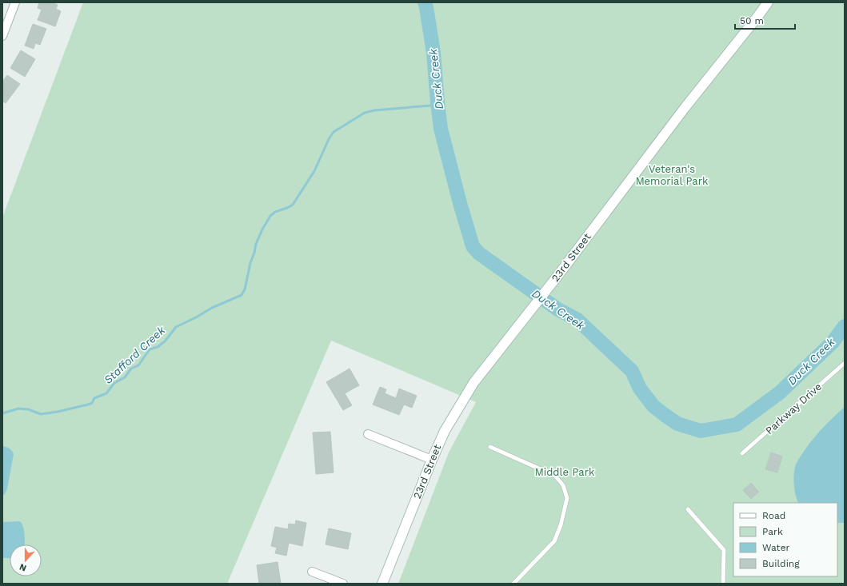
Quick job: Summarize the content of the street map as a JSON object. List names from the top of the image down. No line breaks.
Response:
{"streets":{"street":["23rd Street"],"lane":["Parkway Drive"]},"water":["Duck Creek","Stafford Creek"],"parks":["Veteran's Memorial Park","Middle Park"],"legend":["Road","Park","Water","Building"],"scale_bar":"50 m","north":"bottom"}
